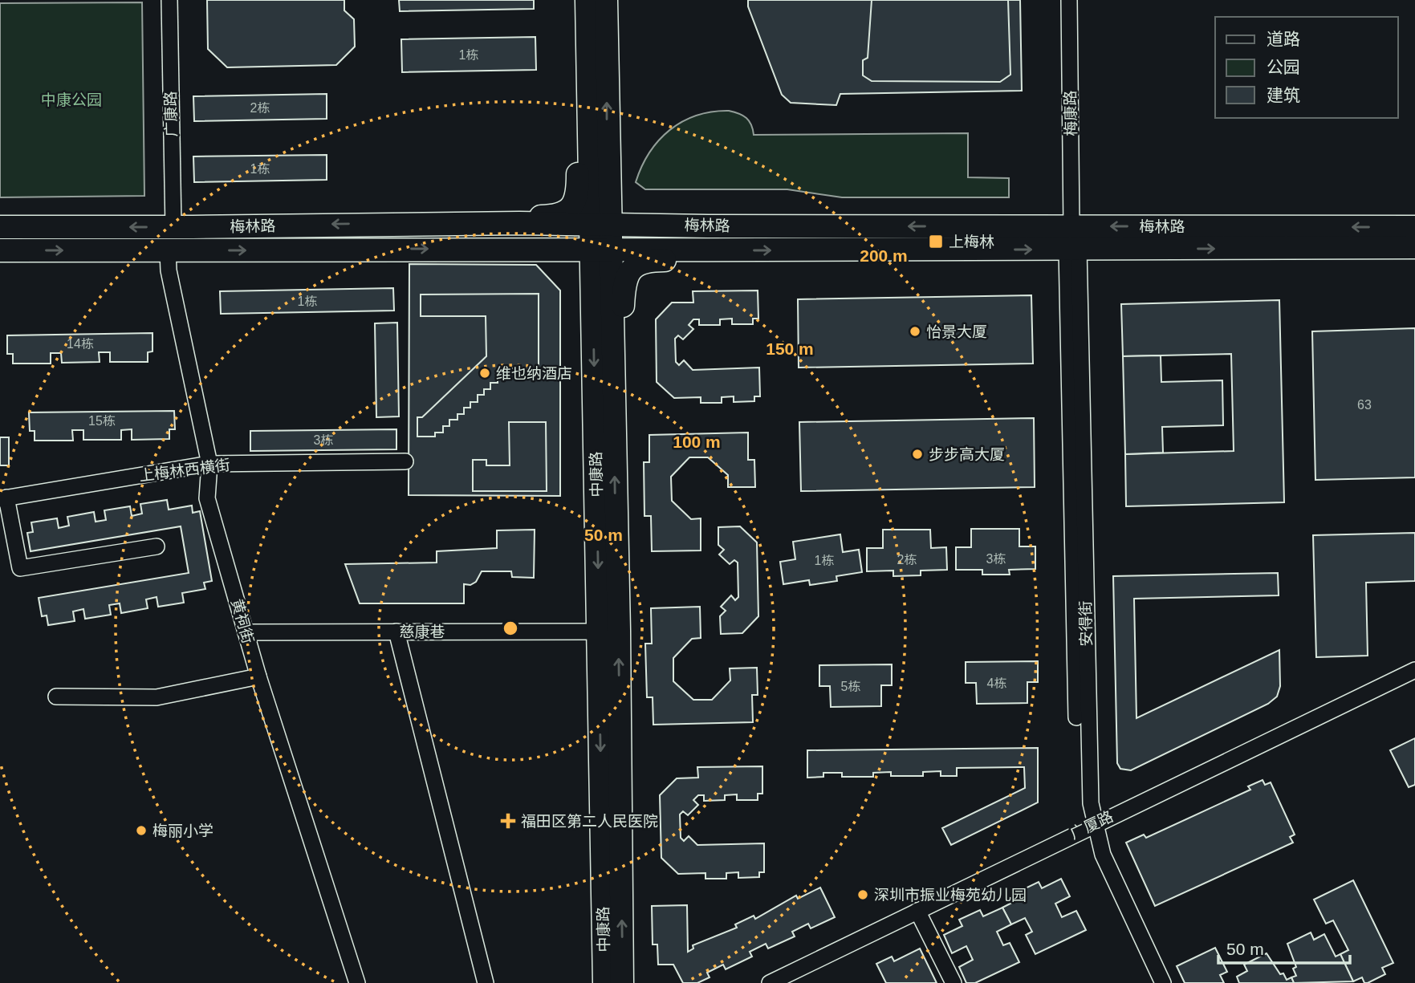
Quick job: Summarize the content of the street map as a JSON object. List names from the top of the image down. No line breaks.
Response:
{"streets":{"main road":["梅林路","中康路"],"street":["梅康路","广康路","上梅林西横街","黄祠街","安得街","慈康巷","广厦路"]},"crossings":[["梅康路","梅林路"],["广康路","梅林路"],["梅林路","中康路"],["梅林路","黄祠街"],["梅林路","安得街"],["上梅林西横街","黄祠街"],["中康路","慈康巷"],["黄祠街","慈康巷"],["安得街","广厦路"]],"parks":["中康公园"],"places":{"transit":["上梅林"],"other":["怡景大厦","维也纳酒店","步步高大厦","梅丽小学","深圳市振业梅苑幼儿园"],"health":["福田区第二人民医院"]},"house_numbers":["1栋","2栋","1栋","1栋","14栋","63","15栋","3栋","3栋","2栋","1栋","4栋","5栋"],"legend":["道路","公园","建筑"],"scale_bar":"50 m","rings":["200 m","150 m","100 m","50 m"]}
